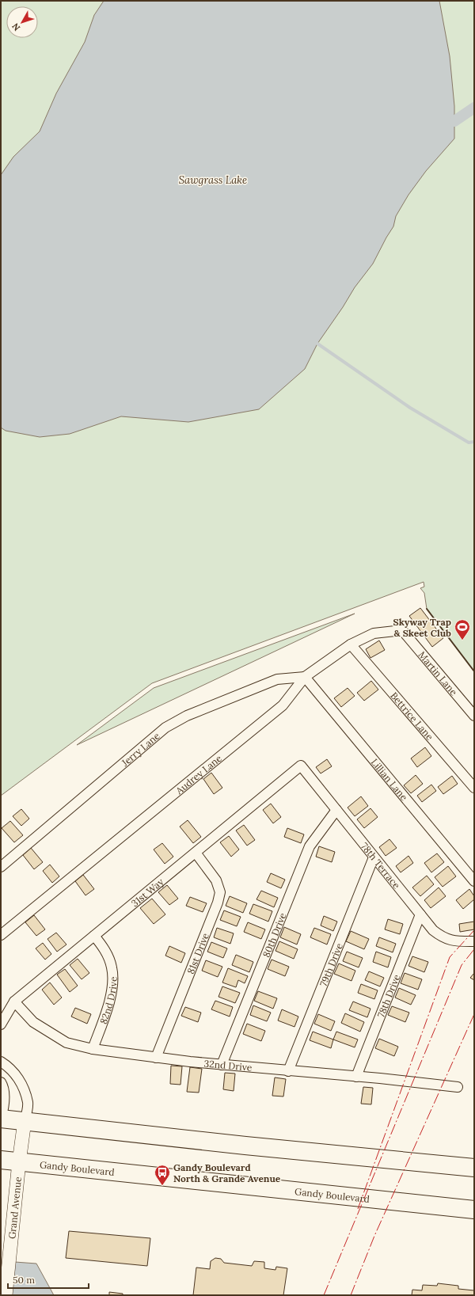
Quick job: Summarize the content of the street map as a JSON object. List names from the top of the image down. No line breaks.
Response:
{"streets":{"highway":["Gandy Boulevard"],"street":["Martin Lane","Bettrice Lane","Jerry Lane","Audrey Lane","Lillian Lane","78th Terrace","31st Way","80th Drive","81st Drive","79th Drive","78th Drive","82nd Drive","32nd Drive","Grand Avenue"]},"crossings":[["Martin Lane","Audrey Lane"],["Bettrice Lane","Audrey Lane"],["Jerry Lane","Audrey Lane"],["Jerry Lane","Lillian Lane"],["Audrey Lane","Lillian Lane"],["78th Terrace","31st Way"],["78th Terrace","80th Drive"],["78th Terrace","79th Drive"],["78th Terrace","78th Drive"],["31st Way","81st Drive"],["31st Way","82nd Drive"],["31st Way","32nd Drive"],["80th Drive","32nd Drive"],["81st Drive","32nd Drive"],["79th Drive","32nd Drive"],["78th Drive","32nd Drive"],["82nd Drive","32nd Drive"],["Gandy Boulevard","Grand Avenue"]],"water":["Sawgrass Lake"],"places":{"sports":["Skyway Trap & Skeet Club"],"bus stop":["Gandy Boulevard North & Grande Avenue"]},"scale_bar":"50 m","north":"bottom left"}
